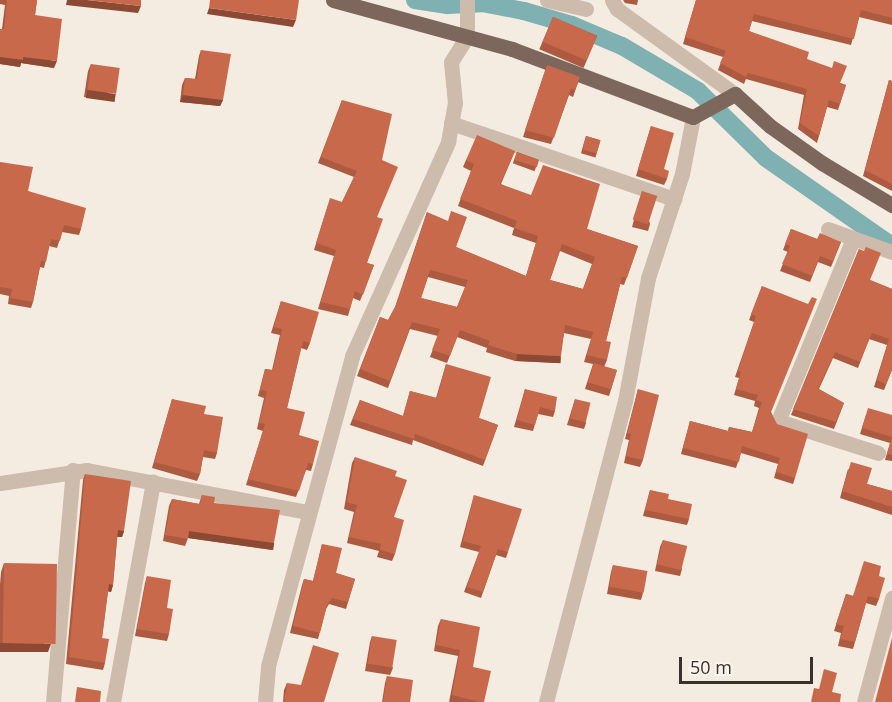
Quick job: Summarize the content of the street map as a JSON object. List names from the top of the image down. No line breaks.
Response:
{"scale_bar":"50 m"}
